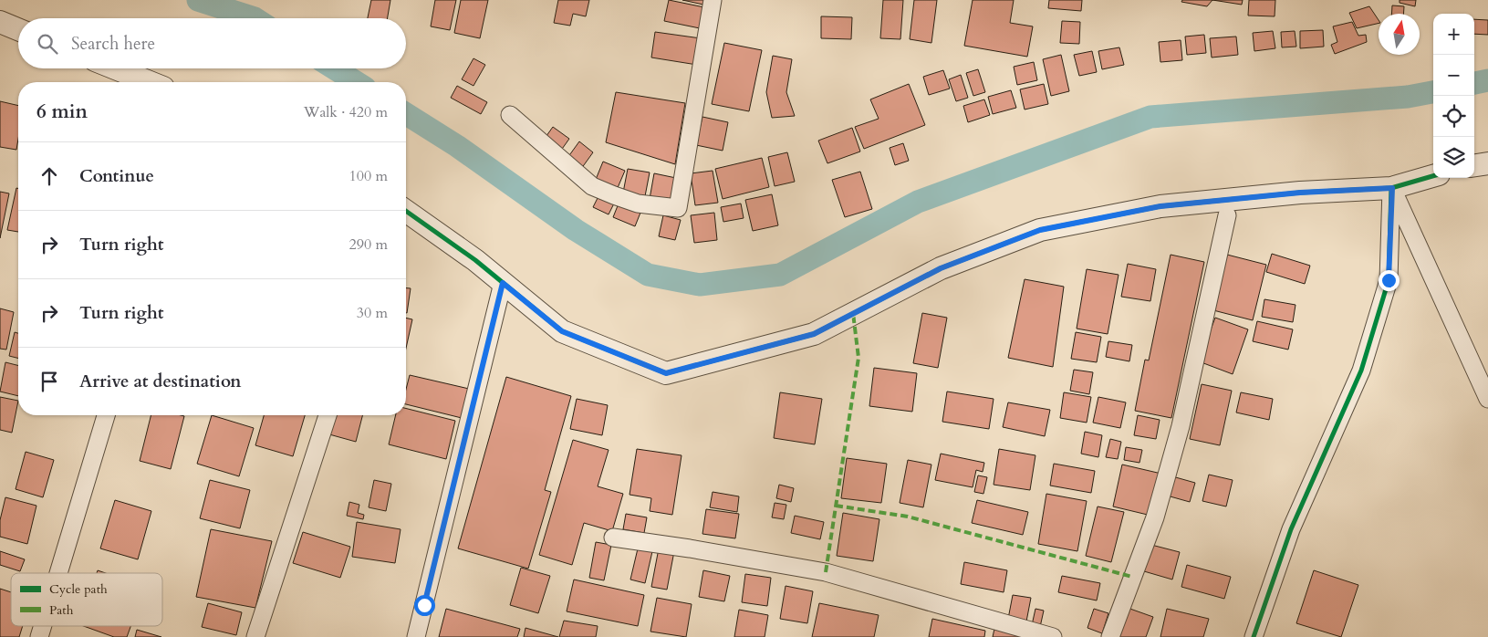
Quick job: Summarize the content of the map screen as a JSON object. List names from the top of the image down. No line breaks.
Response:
{"legend":["Cycle path","Path"],"north":"top","page":{"map_buttons":["+","−"],"search":"Search here","heading":["6 min","Walk · 420 m"],"list":[["Continue","100 m"],["Turn right","290 m"],["Turn right","30 m"],"Arrive at destination"]}}
